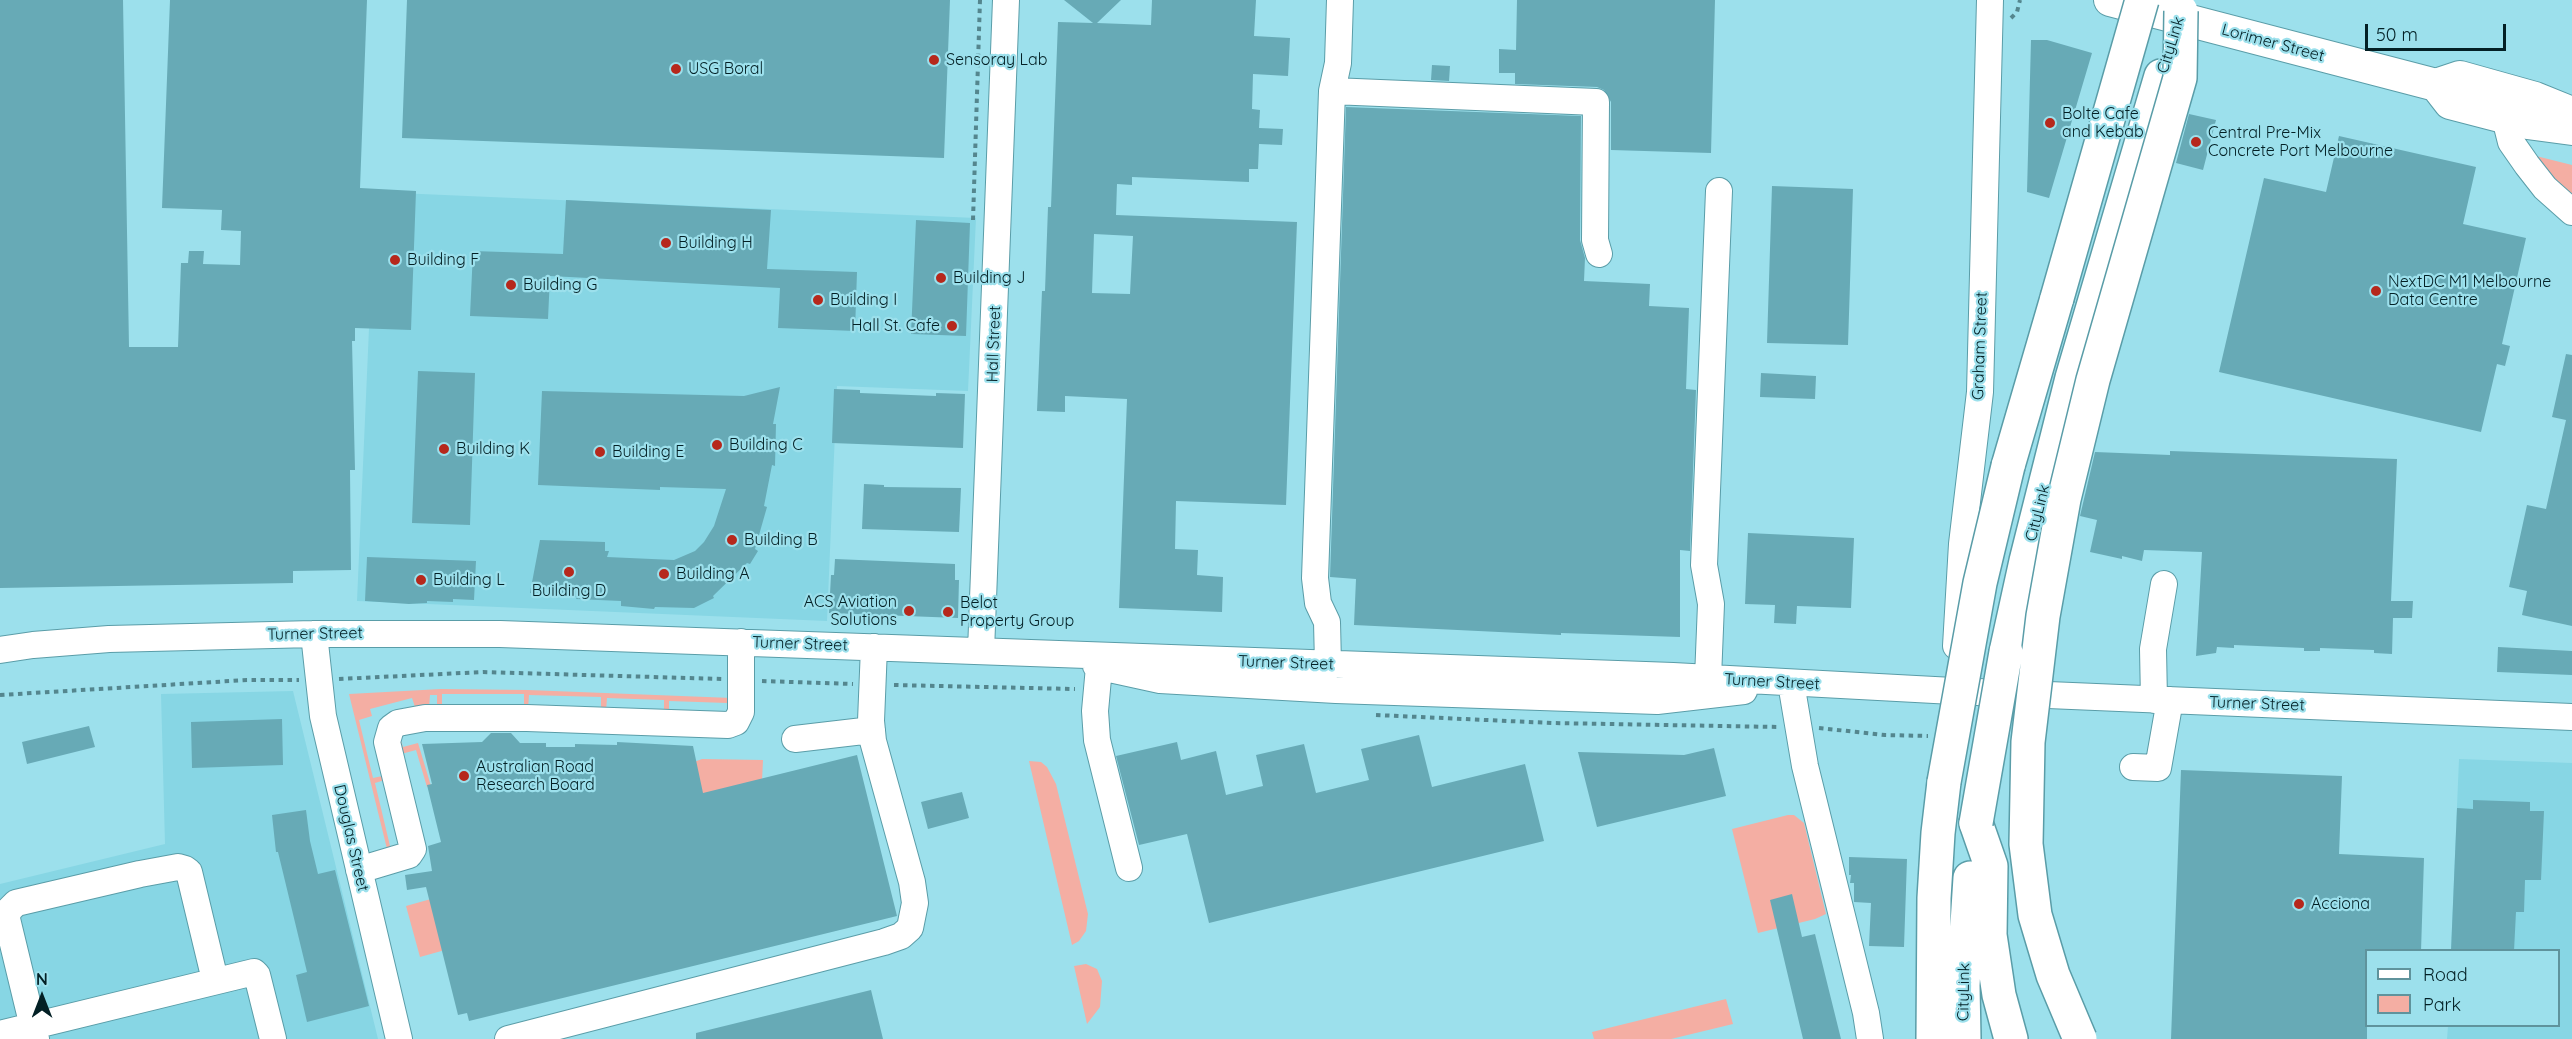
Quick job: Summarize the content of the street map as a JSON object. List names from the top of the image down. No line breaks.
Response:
{"streets":{"highway":["CityLink"],"main road":["Lorimer Street"],"street":["Hall Street","Graham Street","Turner Street","Douglas Street"]},"crossings":[["Hall Street","Turner Street"],["Graham Street","Turner Street"],["Turner Street","Douglas Street"]],"places":["Sensoray Lab","USG Boral","Bolte Cafe and Kebab","Central Pre-Mix Concrete Port Melbourne","Building H","Building F","Building J","Building G","NextDC M1 Melbourne Data Centre","Building I","Hall St. Cafe","Building C","Building K","Building E","Building B","Building D","Building A","Building L","ACS Aviation Solutions","Belot Property Group","Australian Road Research Board","Acciona"],"legend":["Road","Park"],"scale_bar":"50 m","north":"top"}
